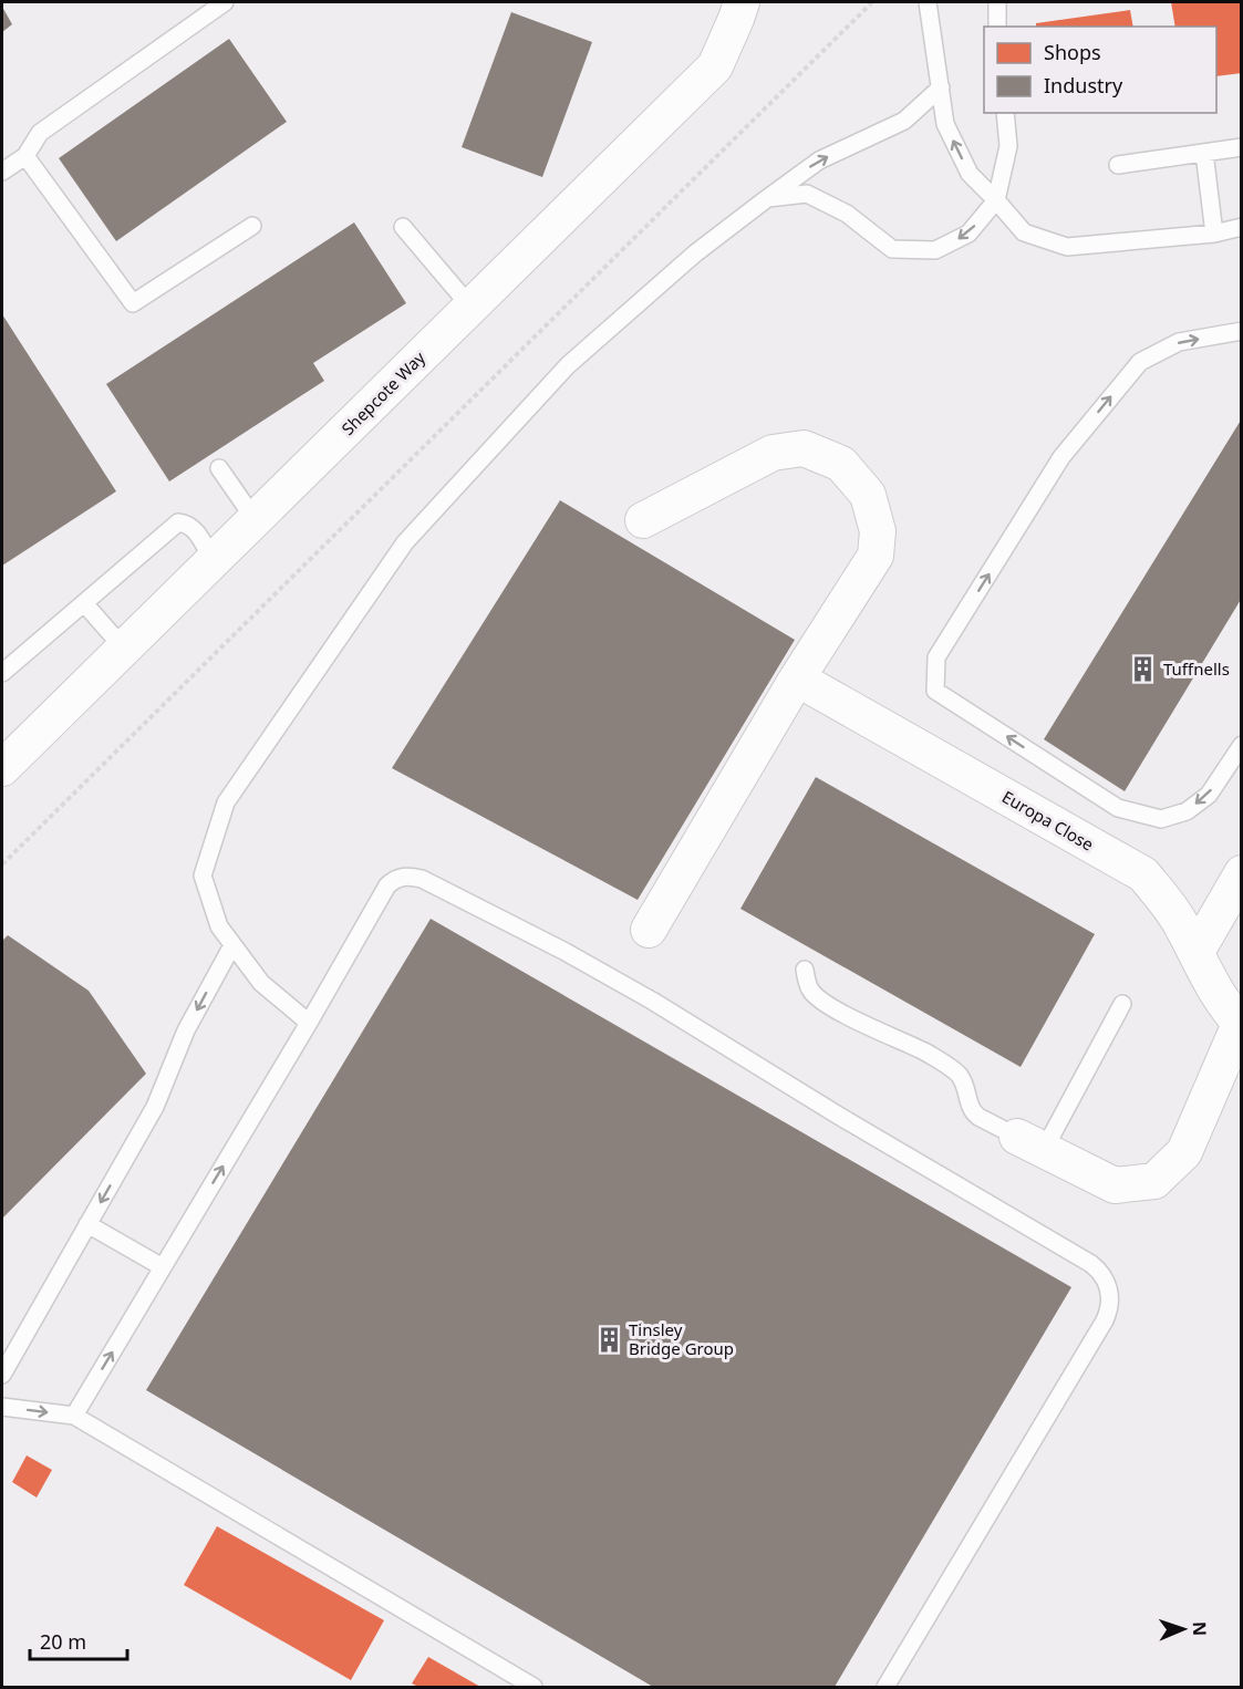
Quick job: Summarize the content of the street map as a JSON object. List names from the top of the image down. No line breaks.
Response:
{"streets":{"street":["Shepcote Way","Europa Close"]},"places":{"building":["Tuffnells","Tinsley Bridge Group"]},"legend":["Shops","Industry"],"scale_bar":"20 m","north":"right"}
